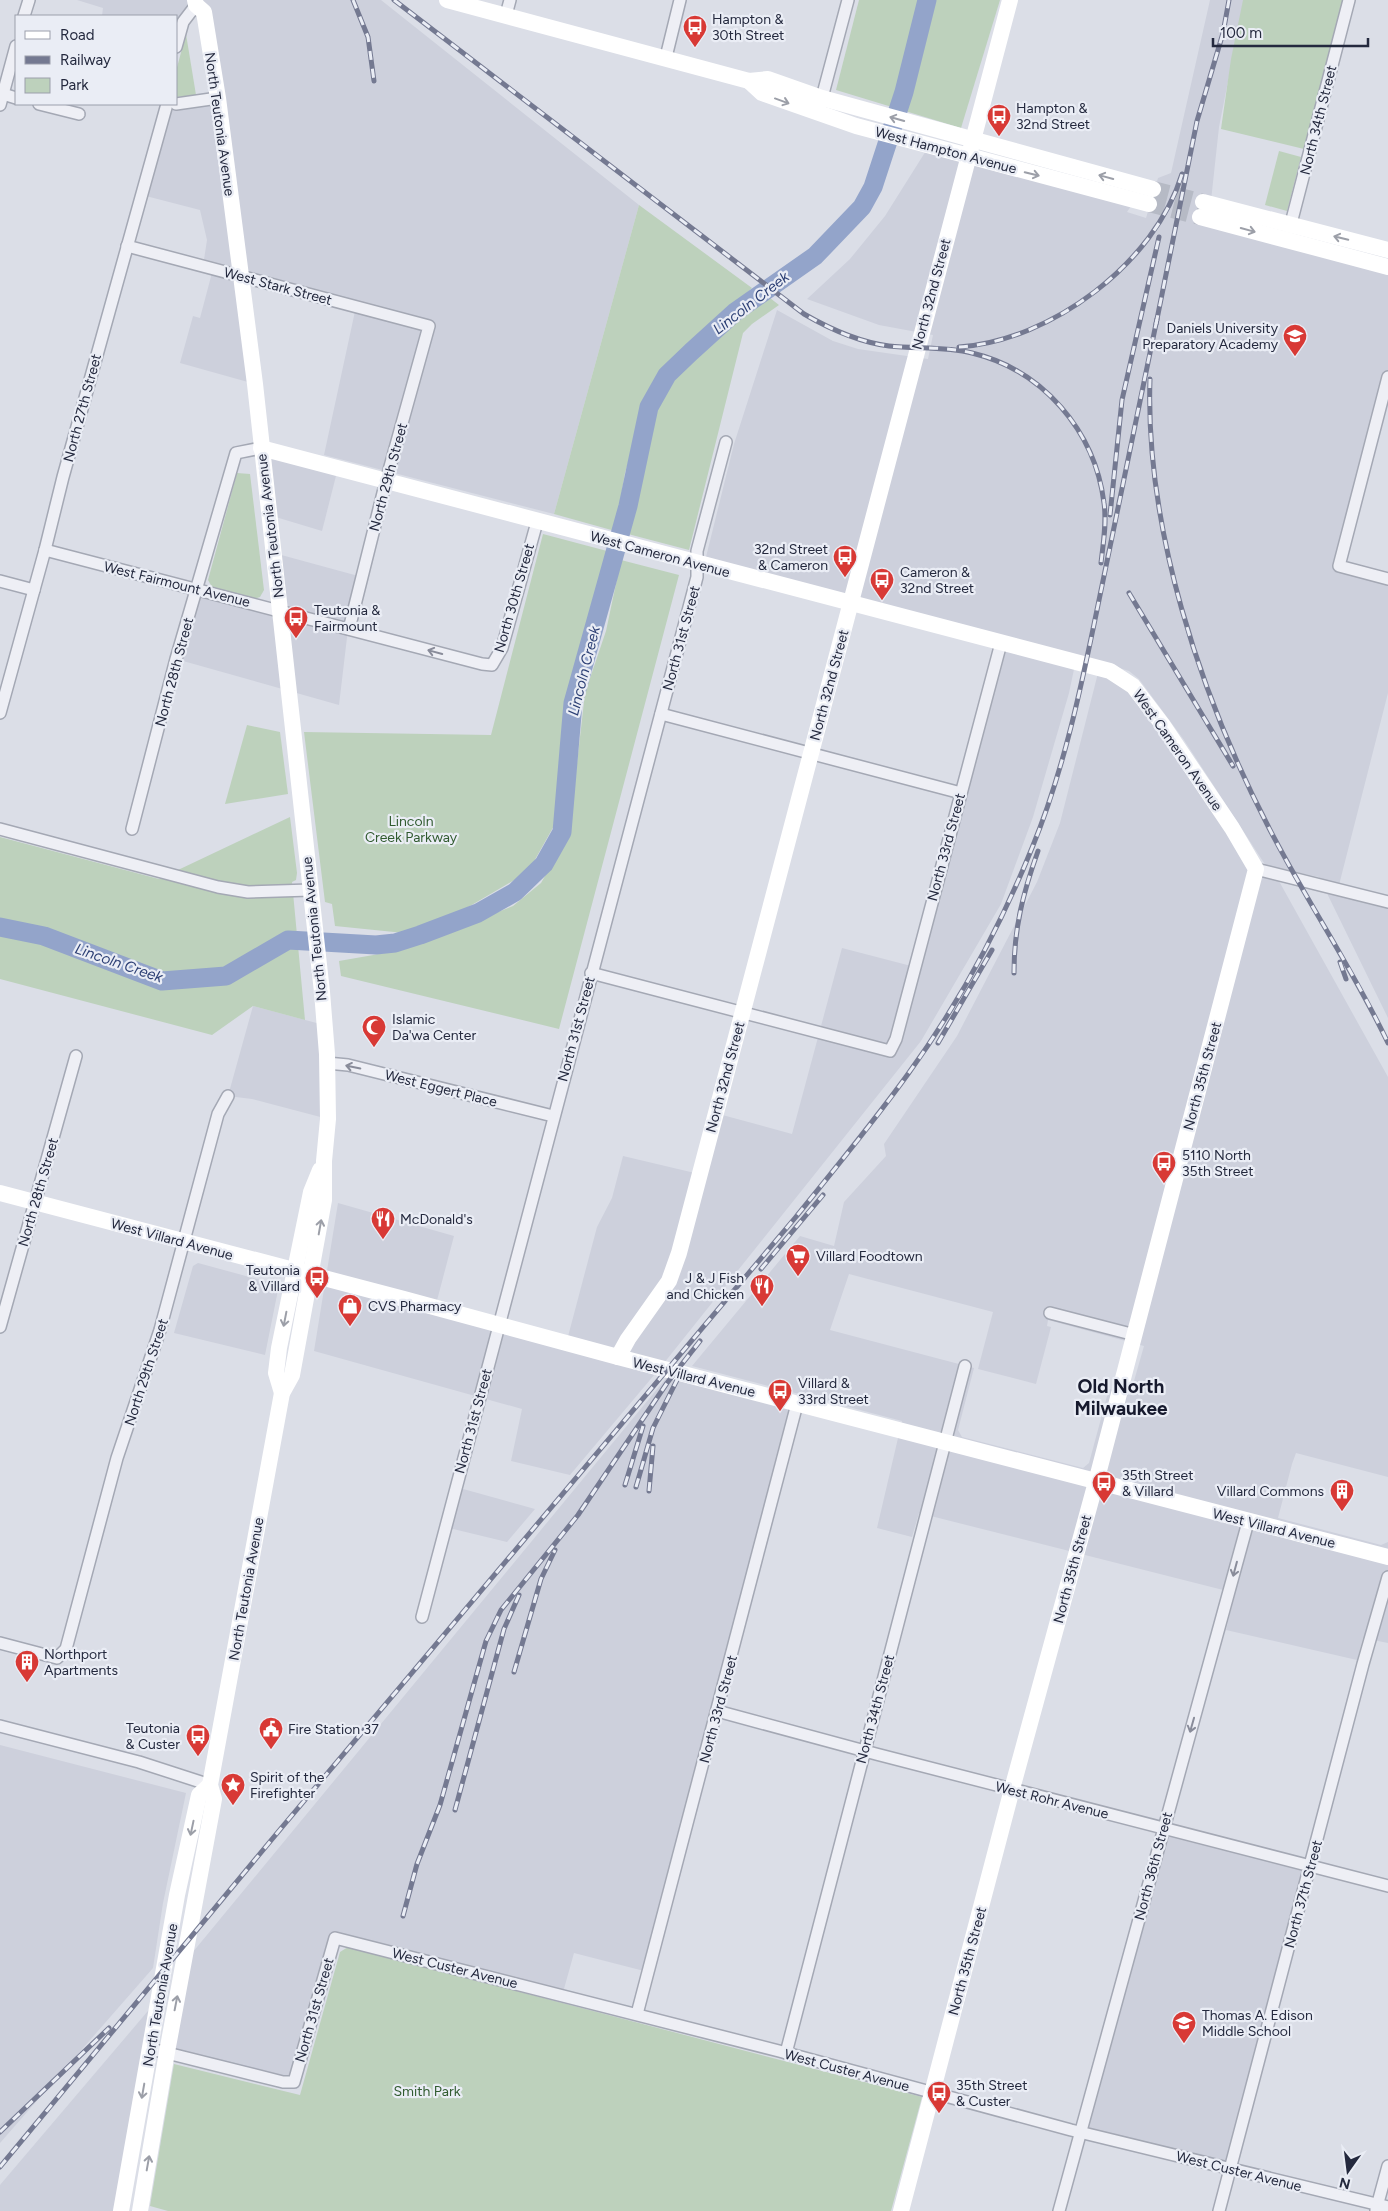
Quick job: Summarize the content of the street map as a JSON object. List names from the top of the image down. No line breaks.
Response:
{"streets":{"street":["North 34th Street","North Teutonia Avenue","West Hampton Avenue","West Stark Street","North 32nd Street","North 27th Street","North 29th Street","West Cameron Avenue","West Fairmount Avenue","North 30th Street","North 31st Street","North 28th Street","North 33rd Street","North 35th Street","West Eggert Place","West Villard Avenue","West Rohr Avenue","North 36th Street","North 37th Street","West Custer Avenue"]},"crossings":[["North 34th Street","West Villard Avenue"],["North 34th Street","West Rohr Avenue"],["North 34th Street","West Custer Avenue"],["North Teutonia Avenue","West Stark Street"],["North Teutonia Avenue","North 27th Street"],["North Teutonia Avenue","West Cameron Avenue"],["North Teutonia Avenue","West Fairmount Avenue"],["North Teutonia Avenue","North 31st Street"],["North Teutonia Avenue","North 28th Street"],["North Teutonia Avenue","West Eggert Place"],["North Teutonia Avenue","West Villard Avenue"],["West Hampton Avenue","North 32nd Street"],["West Stark Street","North 27th Street"],["West Stark Street","North 29th Street"],["North 32nd Street","West Cameron Avenue"],["North 32nd Street","North 33rd Street"],["North 32nd Street","West Villard Avenue"],["North 27th Street","West Fairmount Avenue"],["North 29th Street","West Cameron Avenue"],["North 29th Street","West Fairmount Avenue"],["North 29th Street","West Villard Avenue"],["West Cameron Avenue","North 30th Street"],["West Cameron Avenue","North 31st Street"],["West Cameron Avenue","North 28th Street"],["West Cameron Avenue","North 33rd Street"],["West Cameron Avenue","North 35th Street"],["West Fairmount Avenue","North 30th Street"],["West Fairmount Avenue","North 28th Street"],["North 31st Street","West Eggert Place"],["North 31st Street","West Villard Avenue"],["North 31st Street","West Custer Avenue"],["North 28th Street","West Villard Avenue"],["North 33rd Street","West Villard Avenue"],["North 33rd Street","West Rohr Avenue"],["North 33rd Street","West Custer Avenue"],["North 35th Street","West Villard Avenue"],["North 35th Street","West Rohr Avenue"],["North 35th Street","West Custer Avenue"],["West Villard Avenue","North 36th Street"],["West Rohr Avenue","North 36th Street"],["West Rohr Avenue","North 37th Street"],["North 36th Street","West Custer Avenue"],["North 37th Street","West Custer Avenue"]],"one_way":["West Eggert Place","North 36th Street"],"districts":["Old North Milwaukee"],"water":["Lincoln Creek"],"parks":["Lincoln Creek Parkway","Smith Park"],"places":{"bus stop":["Hampton & 30th Street","Hampton & 32nd Street","32nd Street & Cameron","Cameron & 32nd Street","Teutonia & Fairmount","5110 North 35th Street","Teutonia & Villard","Villard & 33rd Street","35th Street & Villard","Teutonia & Custer","35th Street & Custer"],"school or university":["Daniels University Preparatory Academy","Thomas A. Edison Middle School"],"mosque":["Islamic Da'wa Center"],"restaurant":["McDonald's","J & J Fish and Chicken"],"supermarket":["Villard Foodtown"],"shop":["CVS Pharmacy"],"building":["Villard Commons","Northport Apartments"],"public building":["Fire Station 37"],"place":["Spirit of the Firefighter"]},"legend":["Road","Railway","Park"],"scale_bar":"100 m","north":"bottom"}
